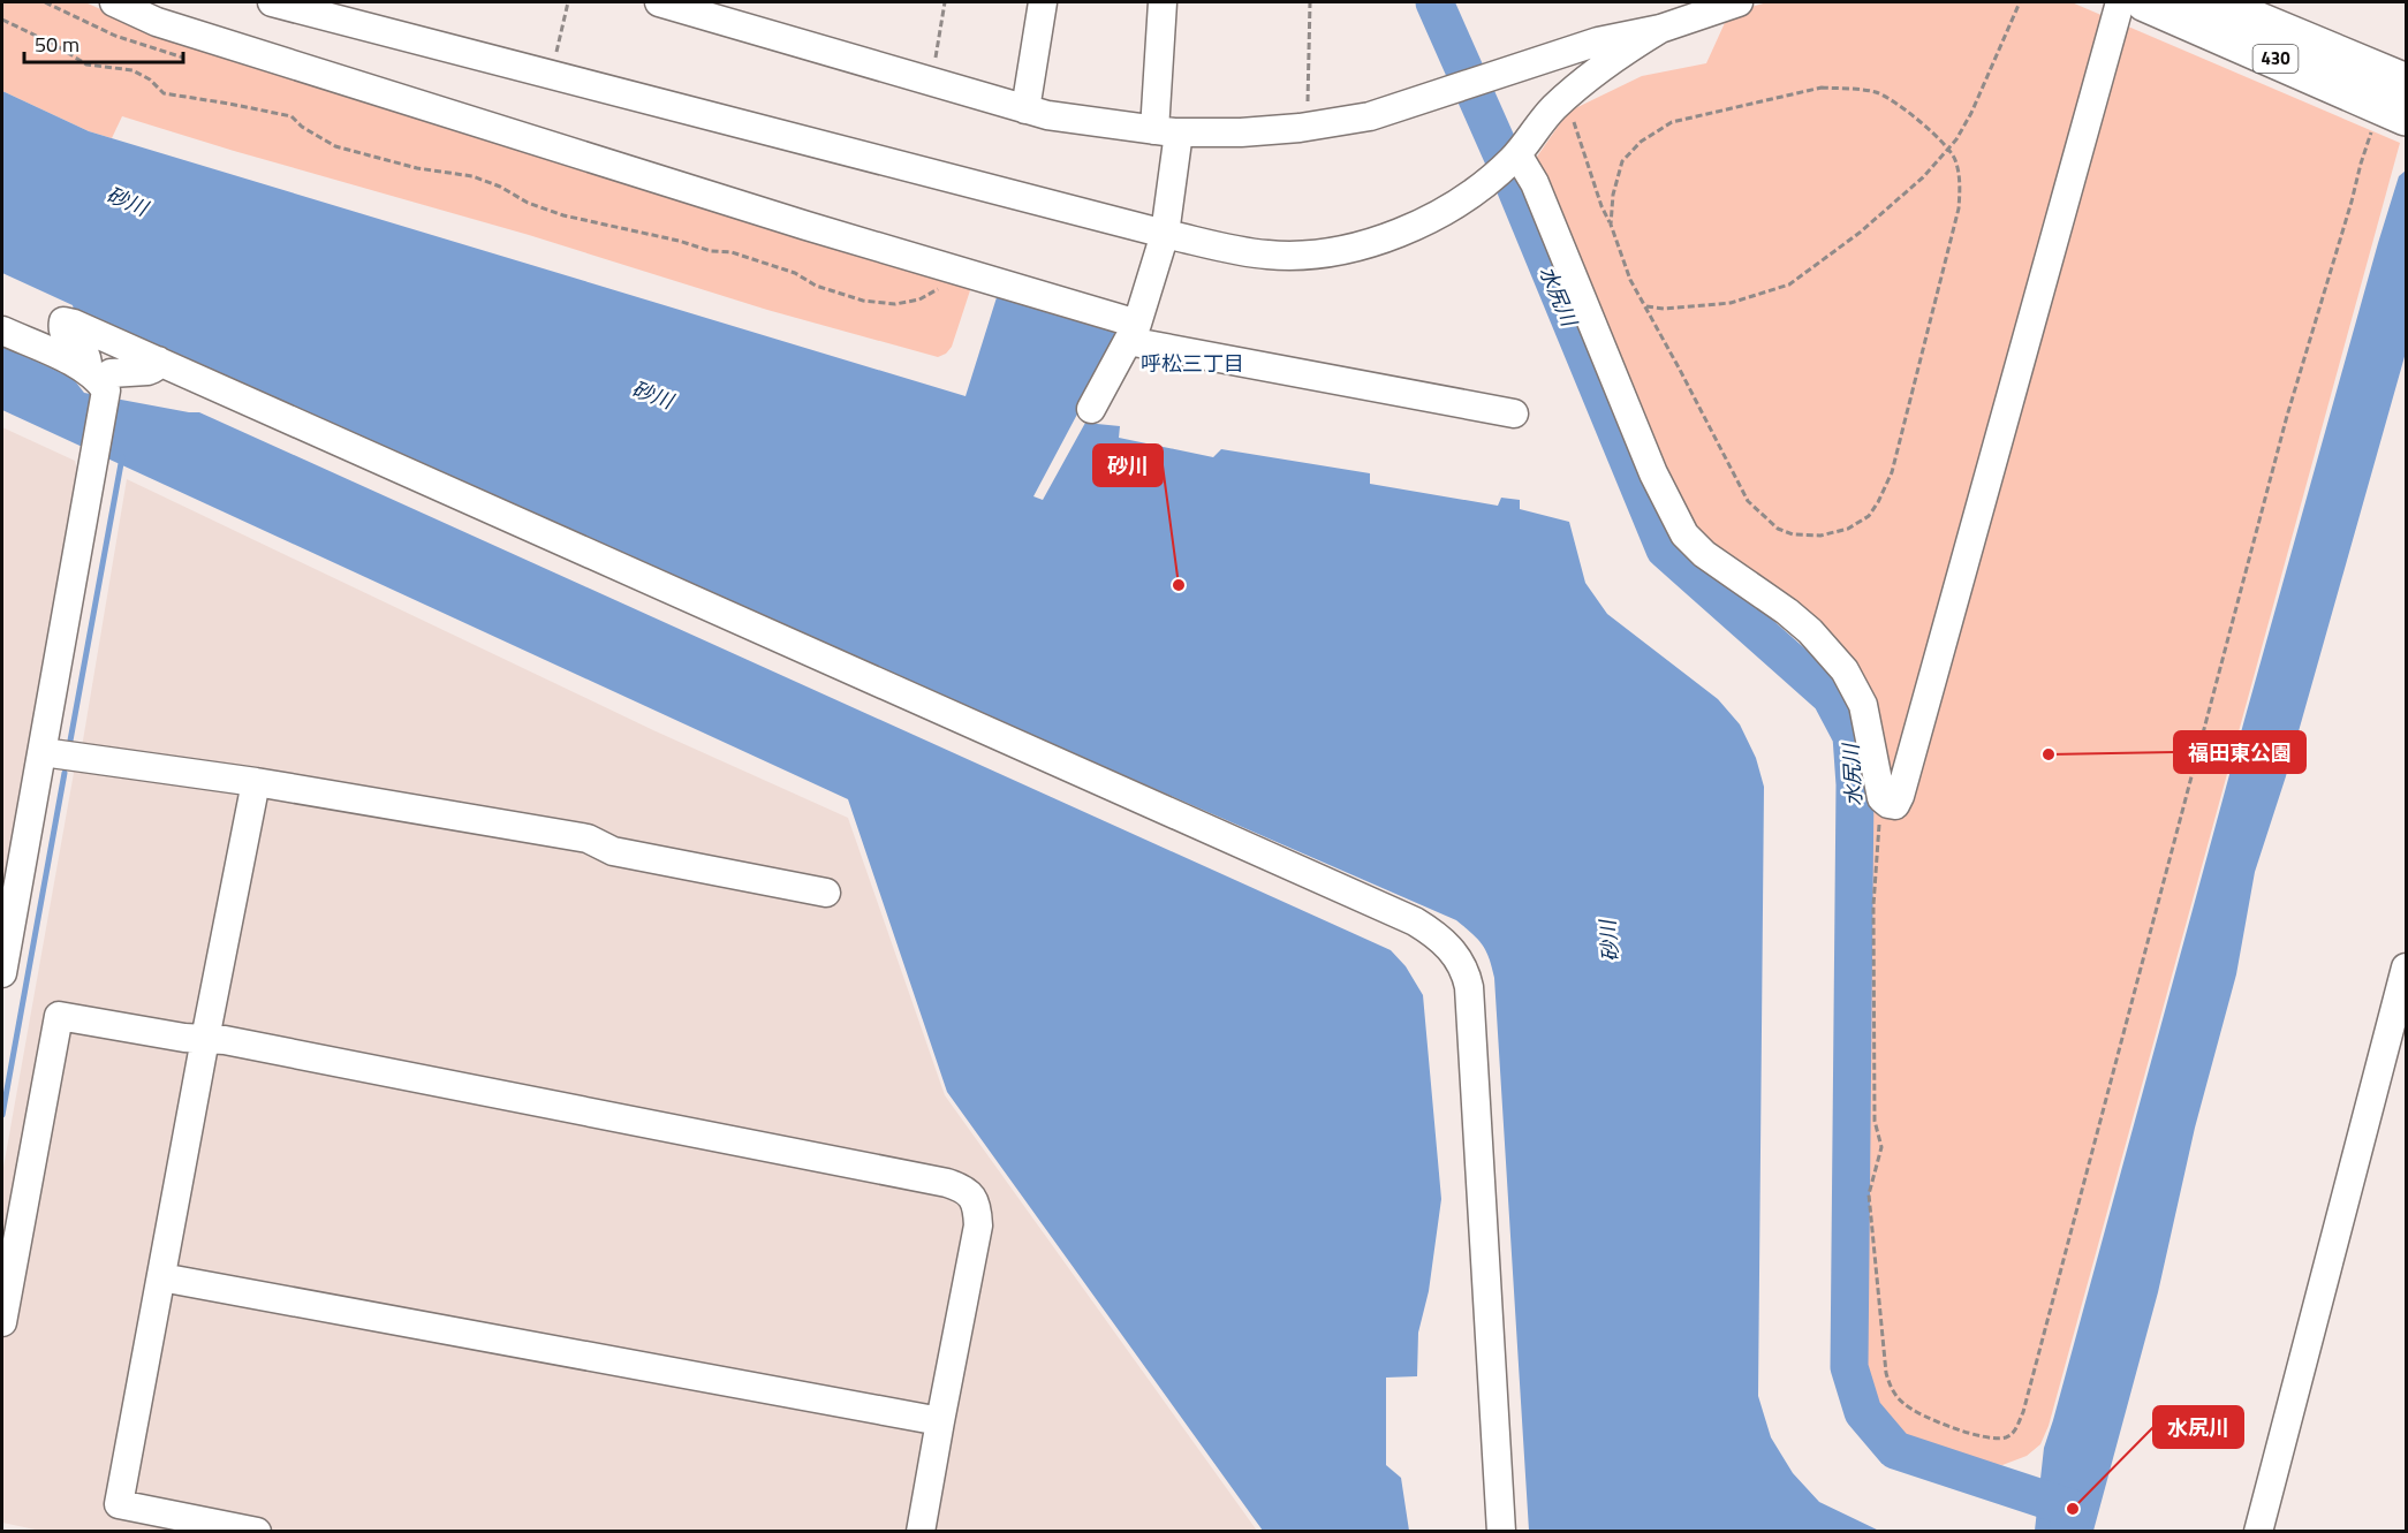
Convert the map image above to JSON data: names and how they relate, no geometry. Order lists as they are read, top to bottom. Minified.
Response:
{"streets":{"highway":["430"]},"districts":["呼松三丁目"],"water":["砂川","水尻川"],"places":["砂川","福田東公園","水尻川"],"scale_bar":"50 m"}
